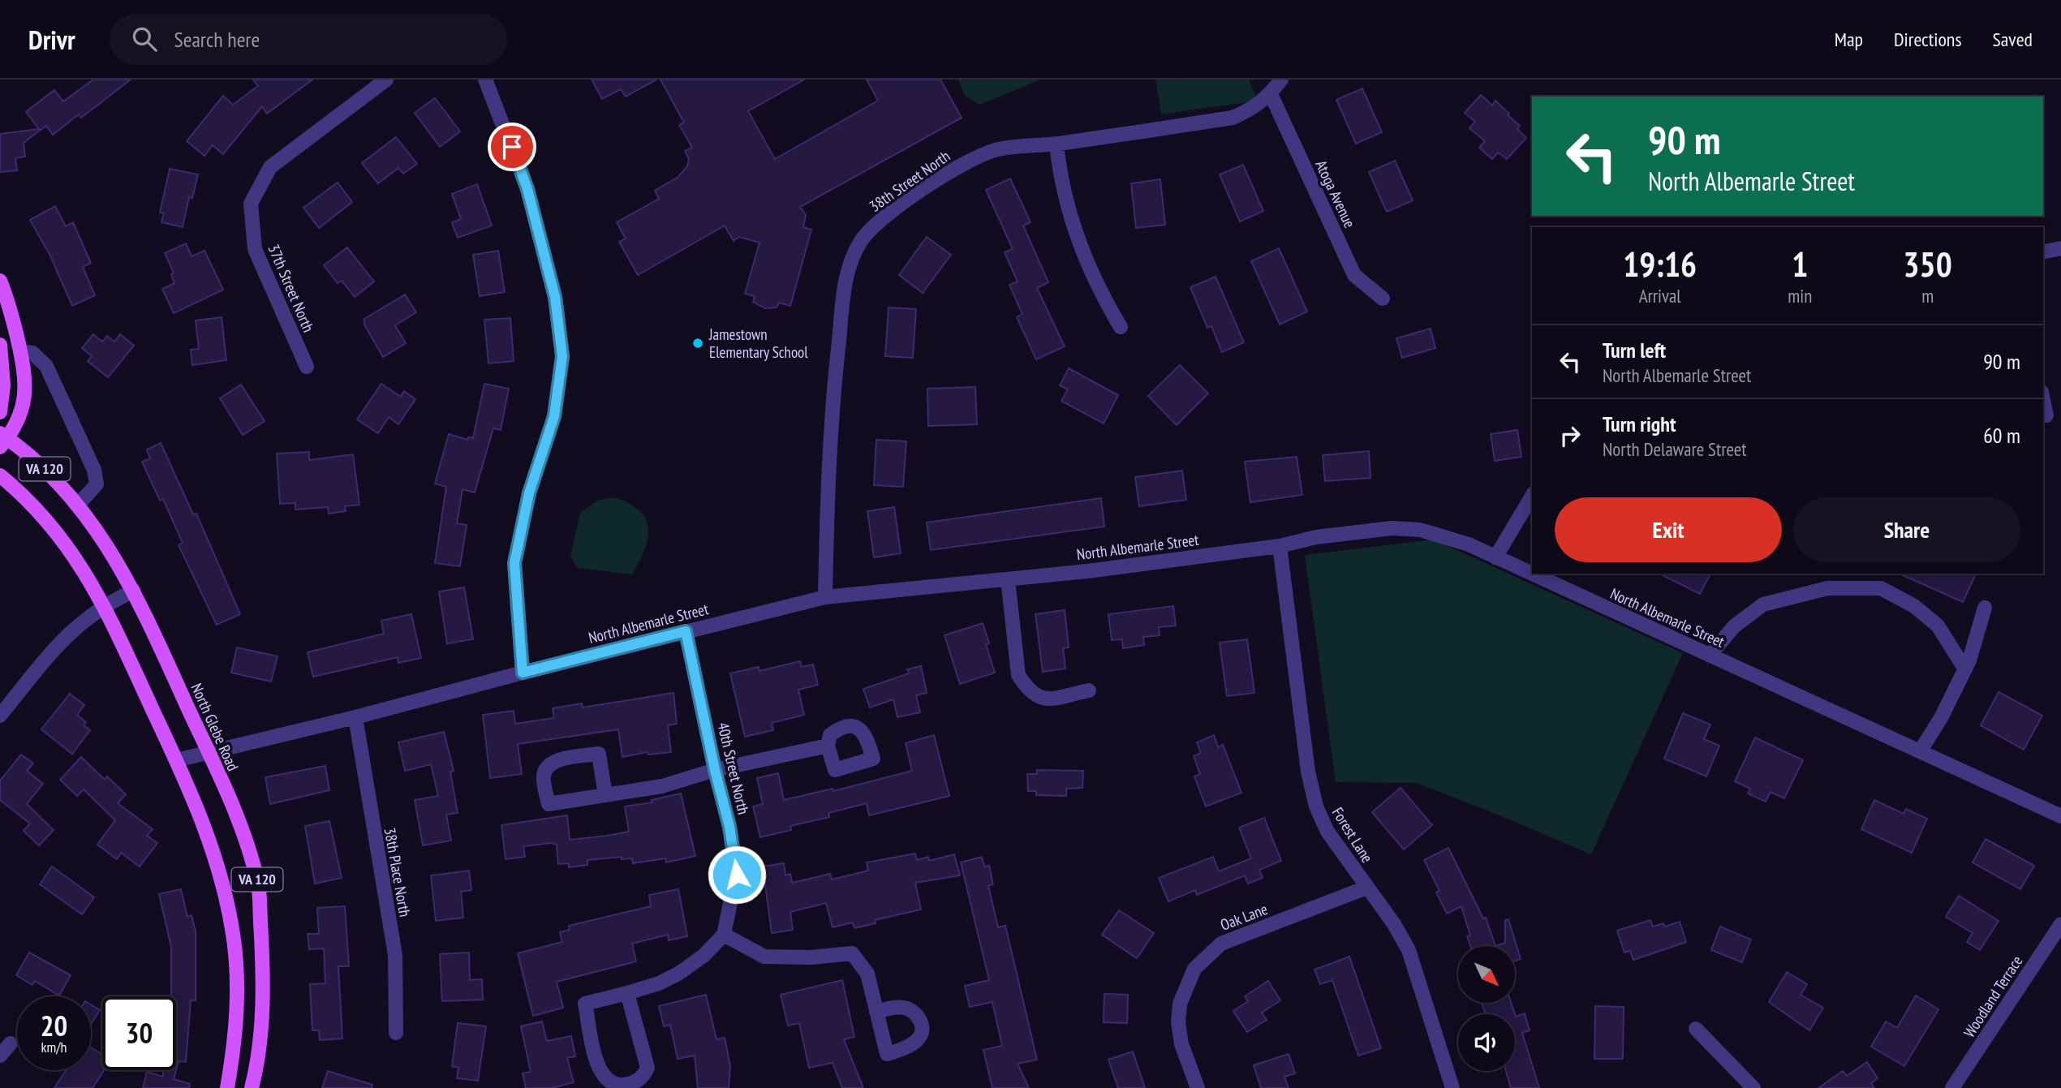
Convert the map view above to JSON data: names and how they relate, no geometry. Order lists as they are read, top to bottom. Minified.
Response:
{"streets":{"main road":["VA 120","North Glebe Road"],"street":["38th Street North","Atoga Avenue","37th Street North","North Albemarle Street","40th Street North","Forest Lane","38th Place North","Oak Lane","Woodland Terrace"]},"crossings":[["38th Street North","Atoga Avenue"],["38th Street North","North Albemarle Street"],["VA 120","North Albemarle Street"],["North Albemarle Street","North Glebe Road"],["North Albemarle Street","40th Street North"],["North Albemarle Street","Forest Lane"],["North Albemarle Street","38th Place North"],["Forest Lane","Oak Lane"]],"places":["Jamestown Elementary School"],"north":"bottom right","page":{"header":"Drivr","search":"Search here","nav":["Map","Directions","Saved"],"turn":["90 m","North Albemarle Street"],"eta":["19:16","Arrival","1","min","350","m"],"list":[{"name":"Turn left","note":"North Albemarle Street","value":"90 m"},{"name":"Turn right","note":"North Delaware Street","value":"60 m"}],"buttons":["Exit","Share"],"speed":"20 km/h","limit":"30"}}
